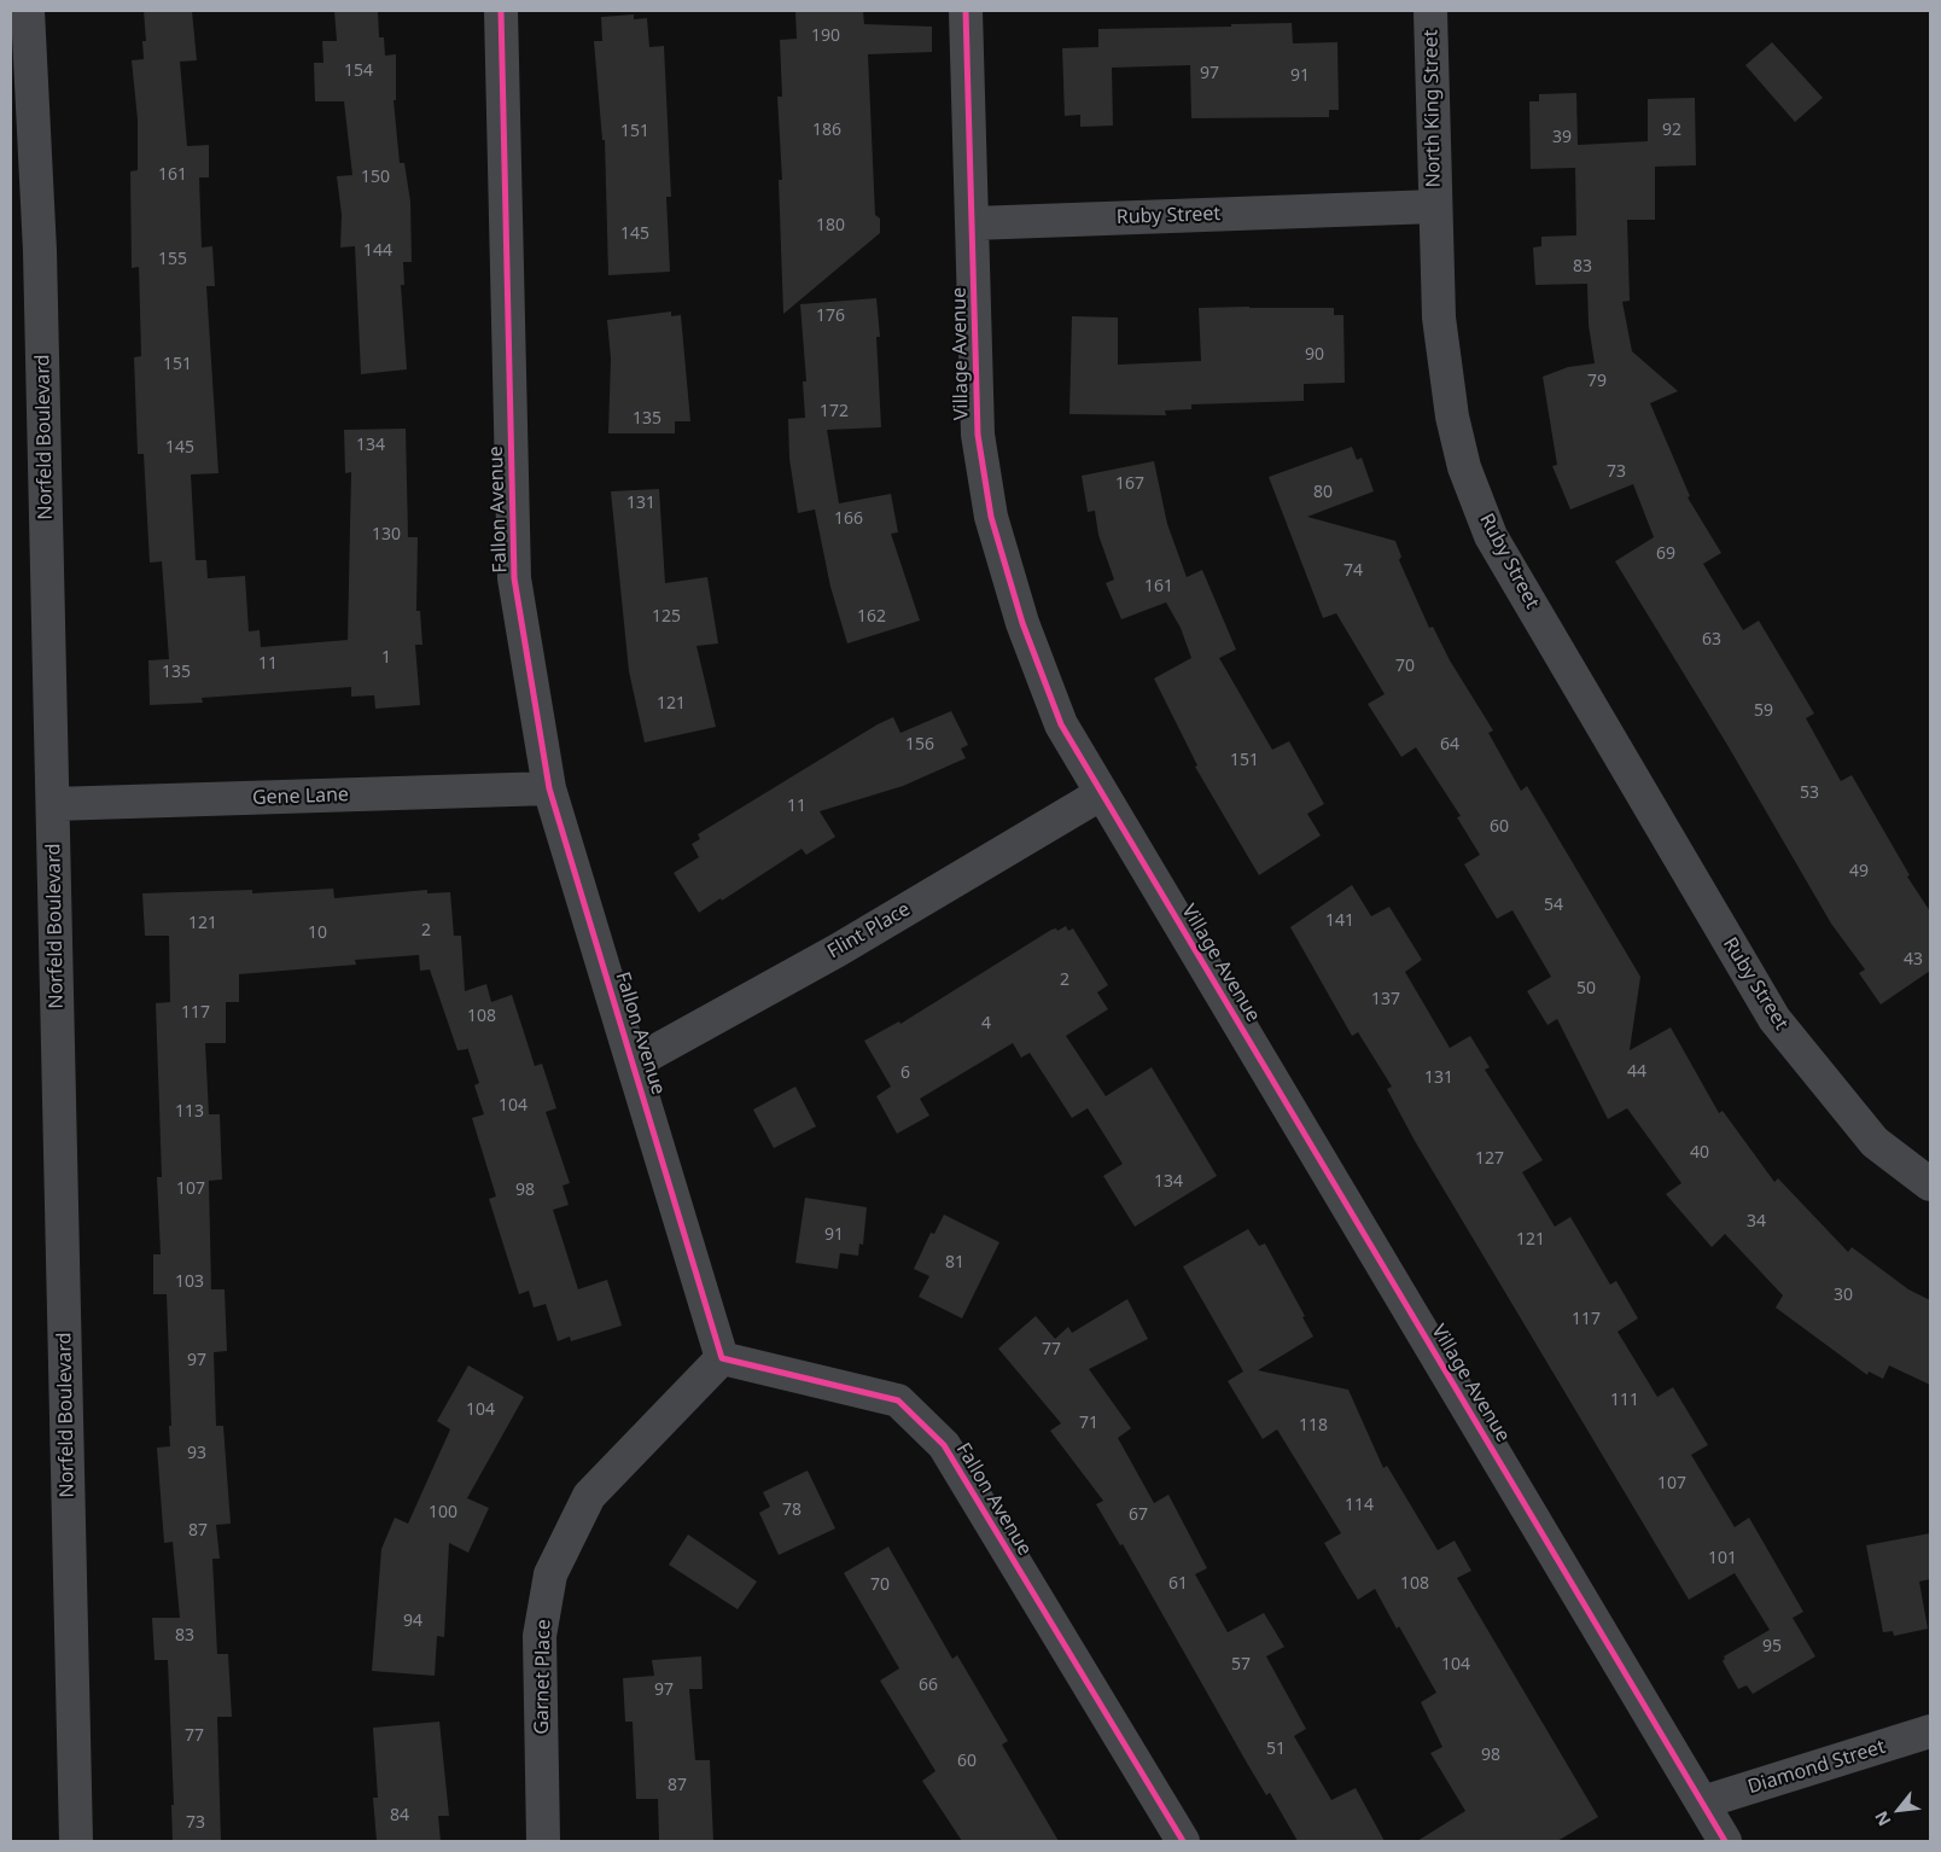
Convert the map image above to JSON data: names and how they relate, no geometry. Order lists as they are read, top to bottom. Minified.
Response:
{"streets":{"street":["North King Street","Ruby Street","Village Avenue","Norfeld Boulevard","Fallon Avenue","Gene Lane","Flint Place","Garnet Place","Diamond Street"]},"crossings":[["North King Street","Ruby Street"],["Ruby Street","Village Avenue"],["Village Avenue","Flint Place"],["Village Avenue","Diamond Street"],["Norfeld Boulevard","Gene Lane"],["Fallon Avenue","Gene Lane"],["Fallon Avenue","Flint Place"],["Fallon Avenue","Garnet Place"]],"house_numbers":["190","154","97","91","186","92","151","39","161","150","180","145","144","155","83","176","90","151","79","172","135","134","145","73","167","80","131","166","130","69","74","161","125","162","63","1","11","70","135","121","59","156","64","151","53","11","60","49","54","141","121","2","10","43","2","50","137","117","108","4","44","6","131","104","113","40","127","134","107","98","34","91","121","81","103","30","117","77","97","111","104","71","118","93","107","114","78","100","67","87","101","61","108","70","94","83","95","57","104","66","97","77","51","98","60","87","84","73"],"north":"bottom left"}
